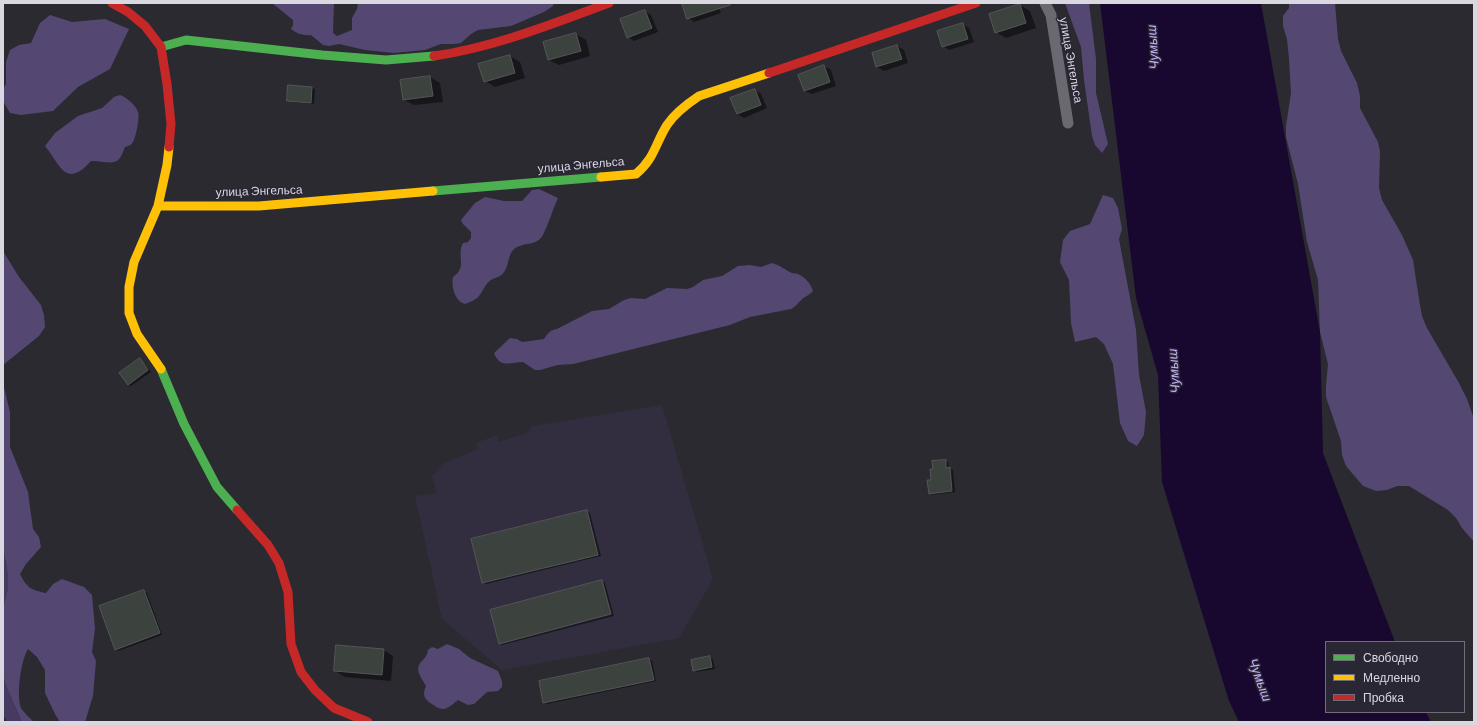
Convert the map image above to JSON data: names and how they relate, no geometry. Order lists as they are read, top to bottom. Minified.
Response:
{"streets":{"street":["улица Энгельса"]},"water":["Чумыш"],"legend":["Свободно","Медленно","Пробка"]}
